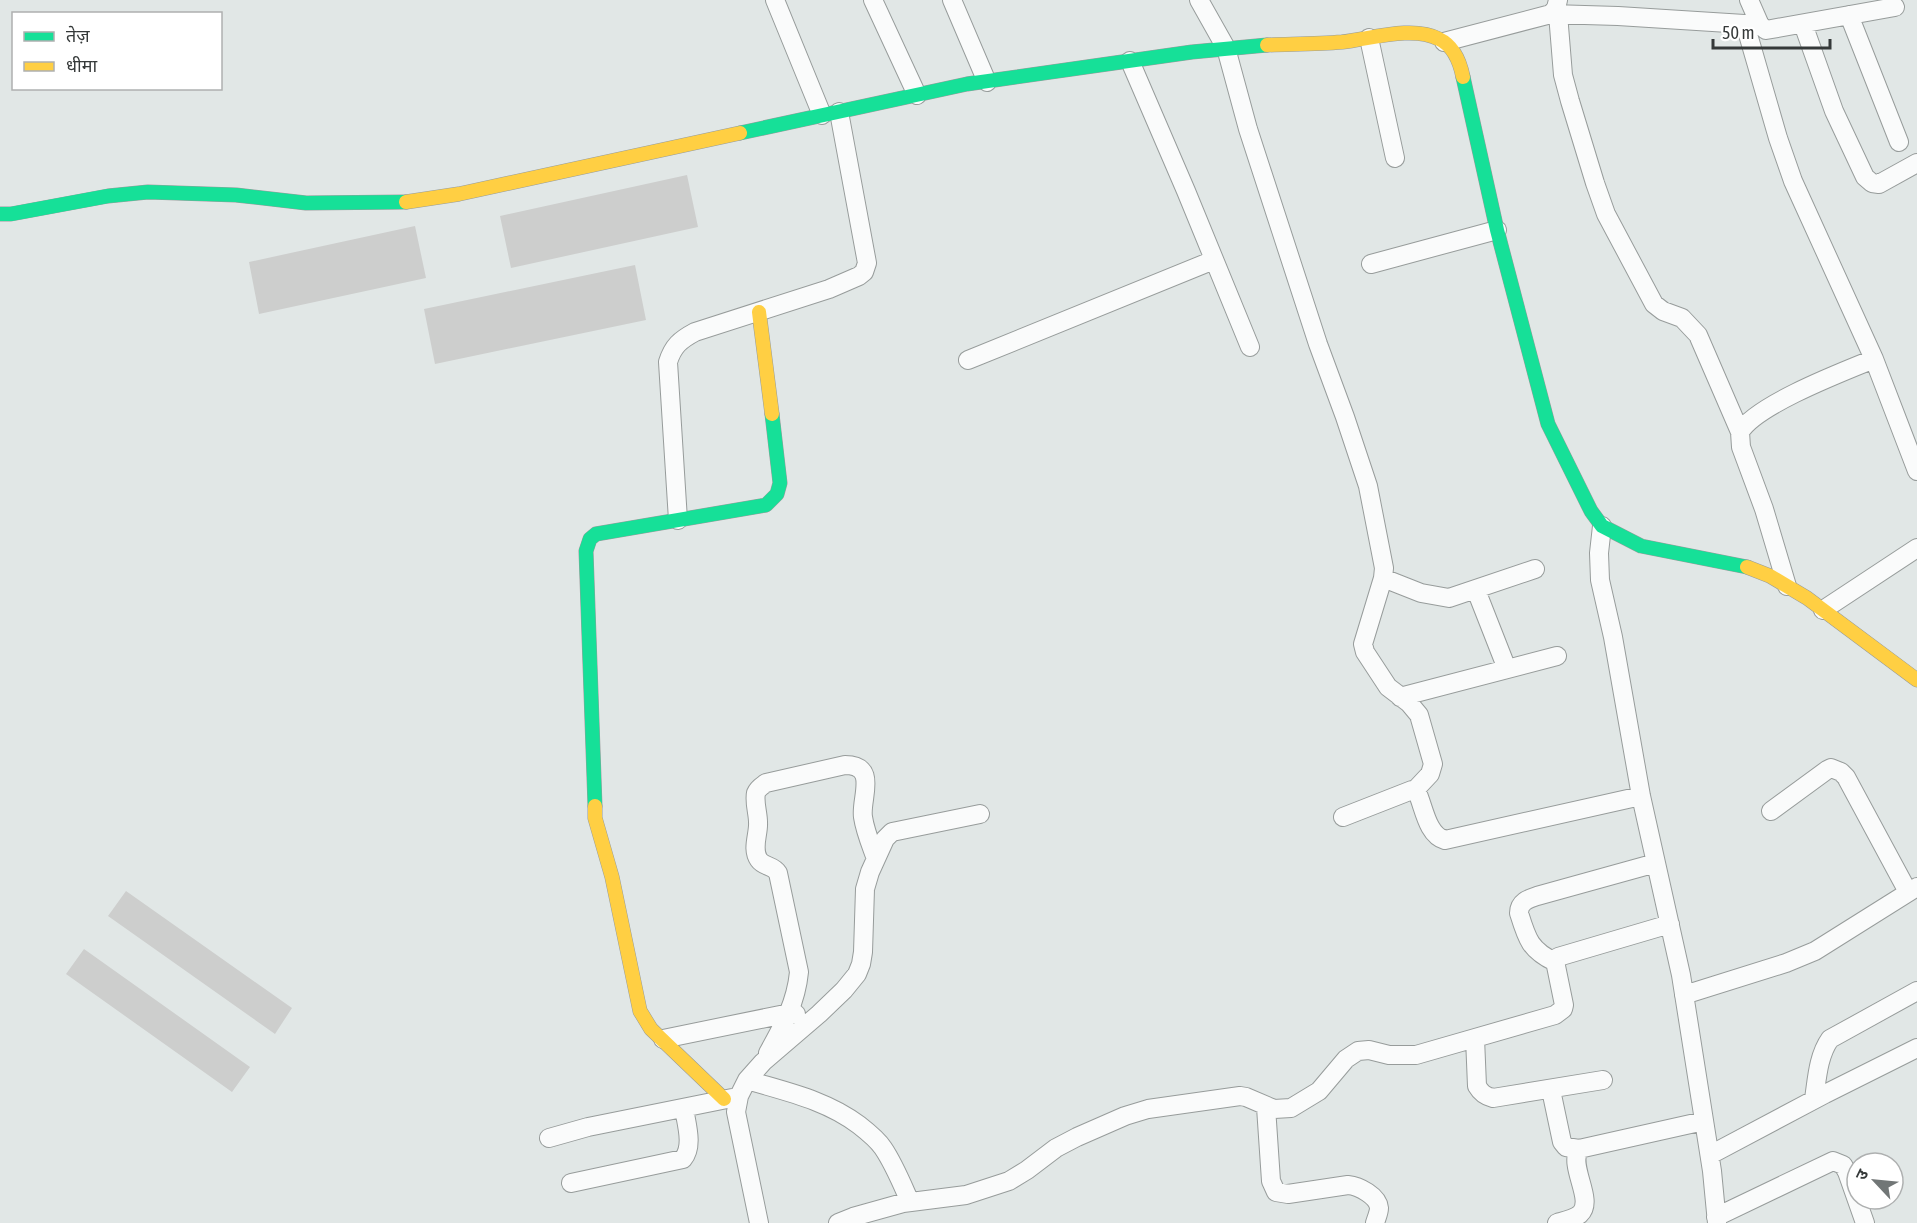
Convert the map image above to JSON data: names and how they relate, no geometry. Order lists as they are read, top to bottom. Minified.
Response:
{"legend":["तेज़","धीमा"],"scale_bar":"50 m","north":"top left"}
